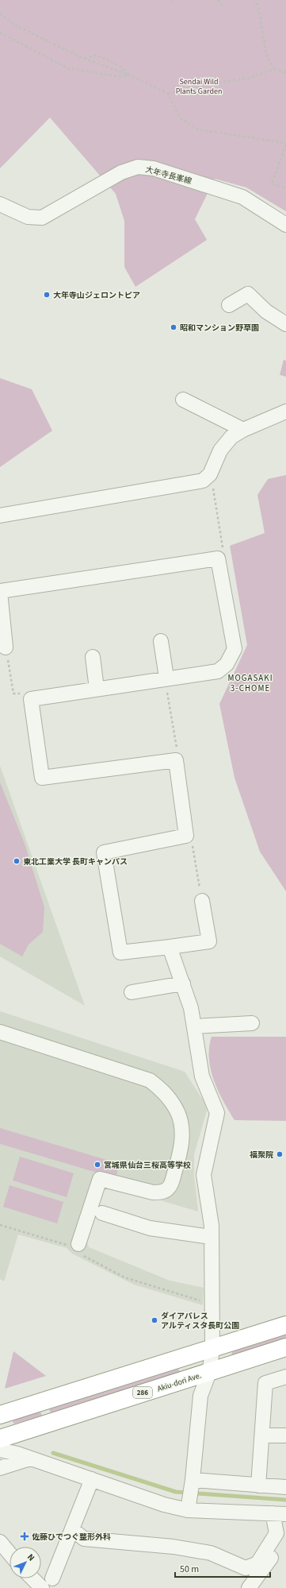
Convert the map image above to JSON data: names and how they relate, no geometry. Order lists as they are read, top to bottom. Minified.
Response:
{"streets":{"highway":["Akiu-dori Ave.","286"],"street":["大年寺長峯線"]},"districts":["MOGASAKI 3-CHOME"],"parks":["Sendai Wild Plants Garden"],"places":{"other":["大年寺山ジェロントピア","昭和マンション野草園","東北工業大学 長町キャンパス","福聚院","宮城県仙台三桜高等学校","ダイアパレス アルティスタ長町公園"],"health":["佐藤ひでつぐ整形外科"]},"scale_bar":"50 m","north":"top right"}
